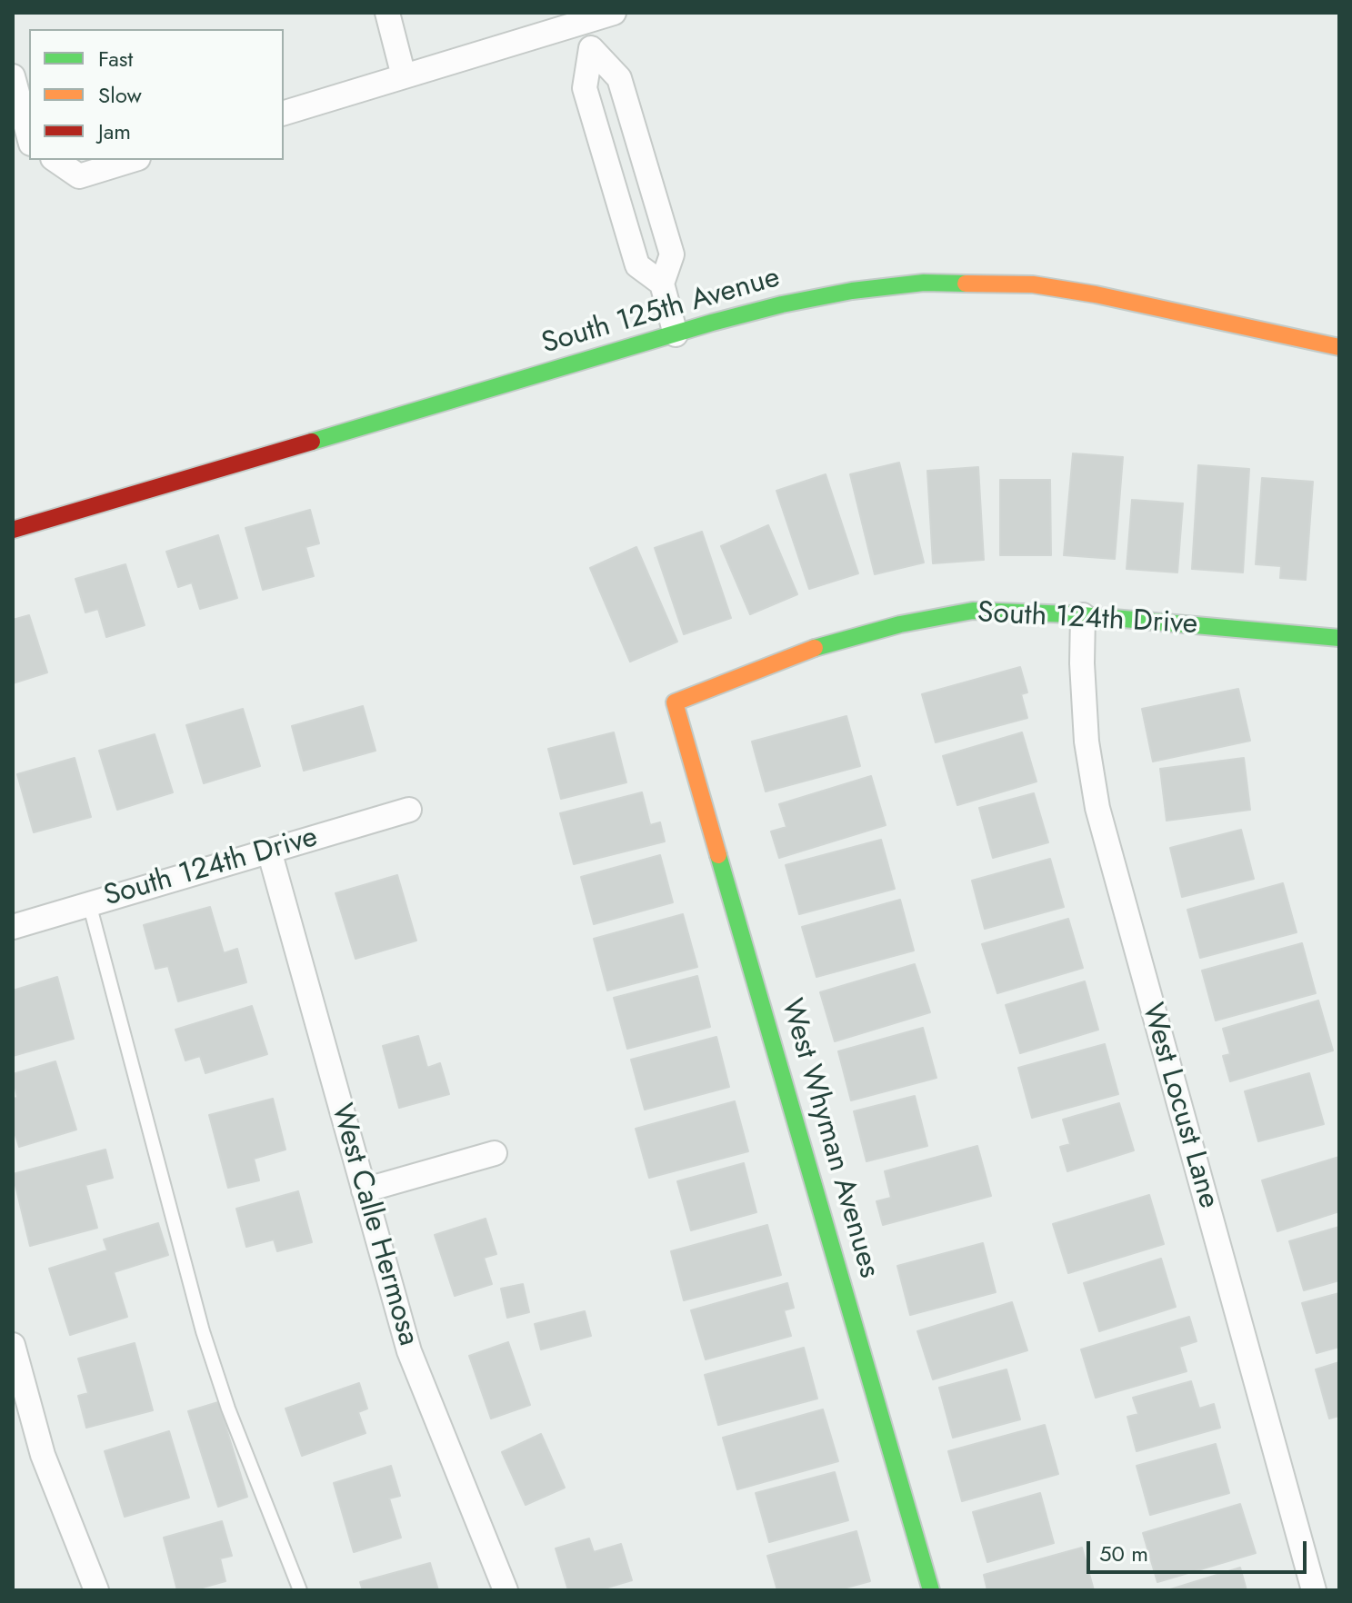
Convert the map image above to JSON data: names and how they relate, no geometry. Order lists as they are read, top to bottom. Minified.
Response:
{"streets":{"street":["South 125th Avenue","South 124th Drive","West Locust Lane","West Whyman Avenues","West Calle Hermosa"]},"crossings":[["South 124th Drive","West Locust Lane"],["South 124th Drive","West Whyman Avenues"],["South 124th Drive","West Calle Hermosa"]],"legend":["Fast","Slow","Jam"],"scale_bar":"50 m"}
